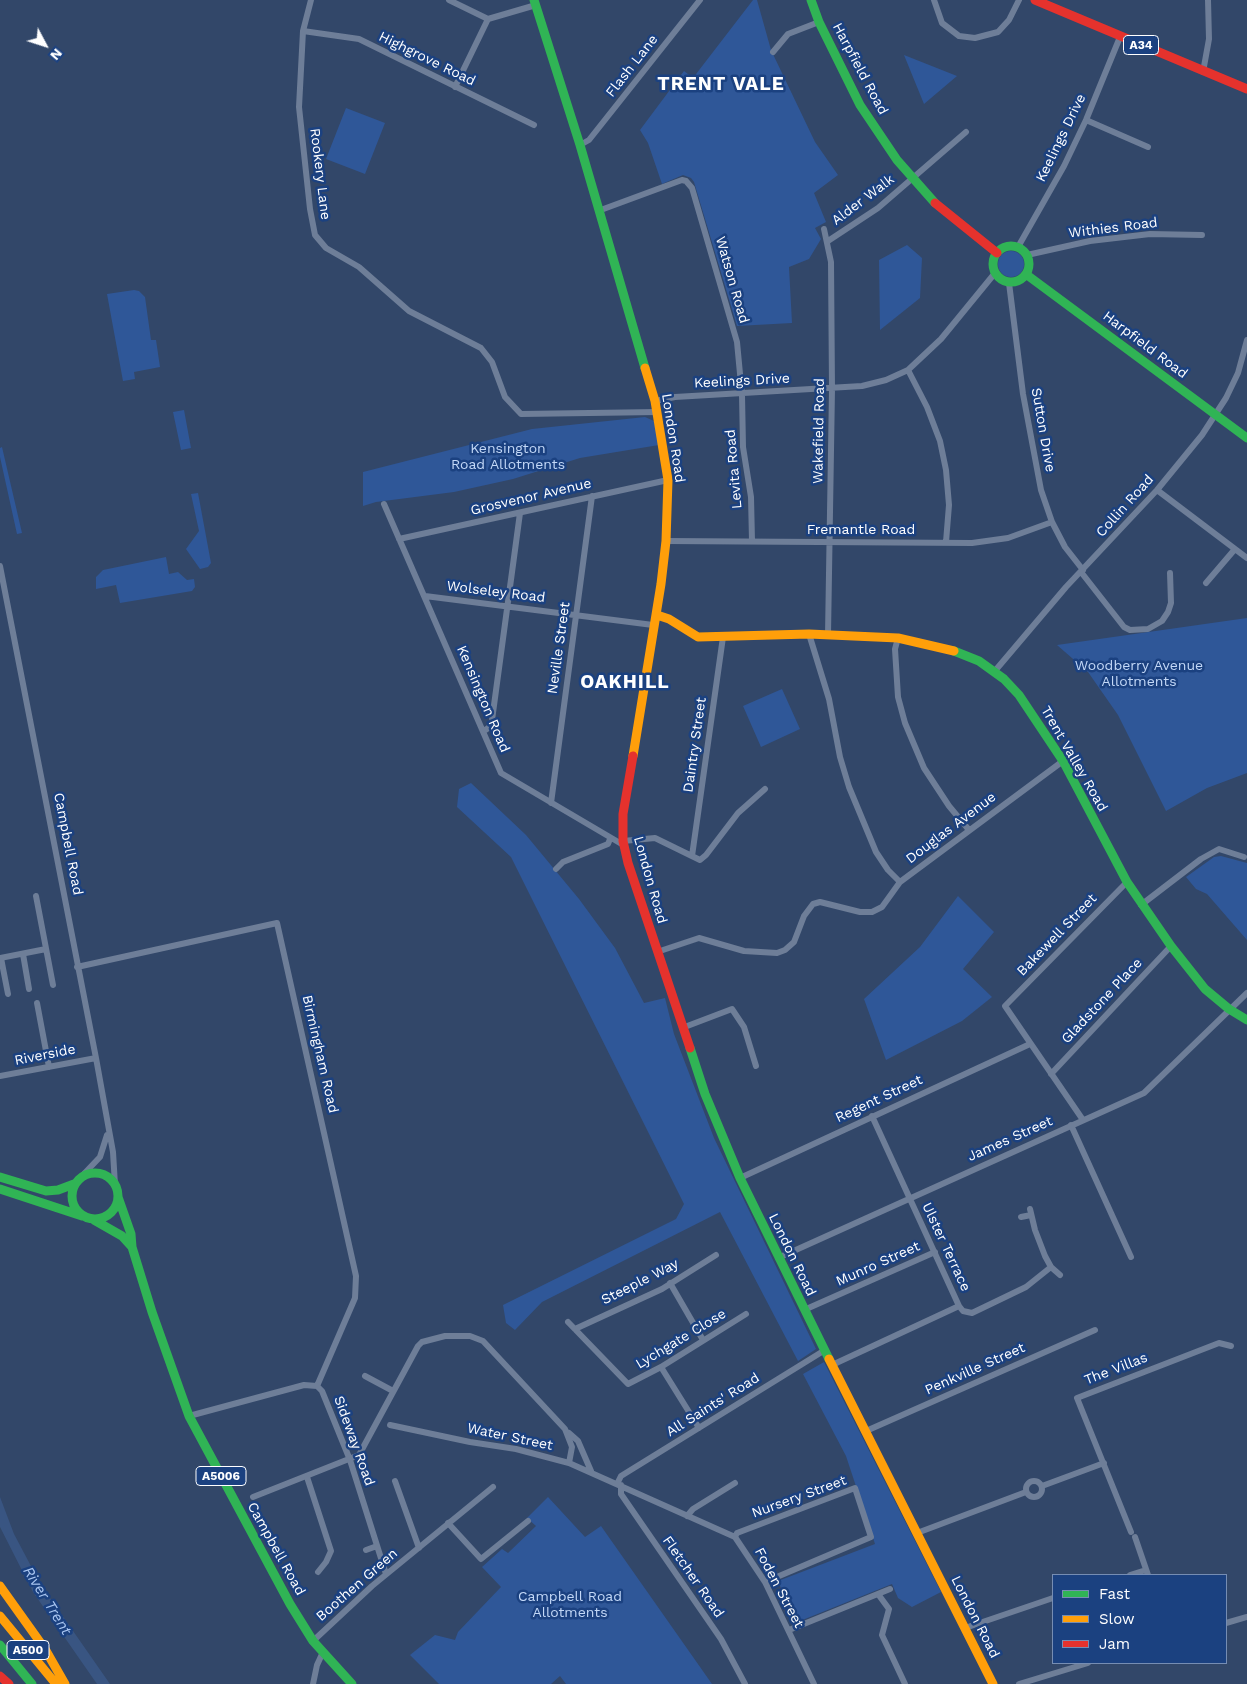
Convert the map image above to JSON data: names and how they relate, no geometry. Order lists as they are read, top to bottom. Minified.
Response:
{"streets":{"main road":["A34","Harpfield Road","London Road","Trent Valley Road","Campbell Road","A5006","A500"],"street":["Highgrove Road","Flash Lane","Keelings Drive","Rookery Lane","Alder Walk","Withies Road","Watson Road","Sutton Drive","Wakefield Road","Levita Road","Grosvenor Avenue","Collin Road","Fremantle Road","Wolseley Road","Neville Street","Kensington Road","Daintry Street","Douglas Avenue","Bakewell Street","Gladstone Place","Birmingham Road","Riverside","Regent Street","James Street","Ulster Terrace","Munro Street","Steeple Way","Lychgate Close","Penkville Street","The Villas","All Saints' Road","Water Street","Sideway Road","Nursery Street","Fletcher Road","Boothen Green","Foden Street"]},"crossings":[["A34","Keelings Drive"],["Highgrove Road","Rookery Lane"],["Flash Lane","London Road"],["Harpfield Road","Keelings Drive"],["Harpfield Road","Alder Walk"],["Harpfield Road","Withies Road"],["Harpfield Road","Sutton Drive"],["Harpfield Road","Collin Road"],["Keelings Drive","Withies Road"],["Keelings Drive","Watson Road"],["Keelings Drive","Sutton Drive"],["Keelings Drive","Wakefield Road"],["Keelings Drive","London Road"],["Keelings Drive","Levita Road"],["Rookery Lane","London Road"],["Alder Walk","Wakefield Road"],["Withies Road","Sutton Drive"],["Watson Road","London Road"],["Watson Road","Levita Road"],["Sutton Drive","Collin Road"],["Sutton Drive","Fremantle Road"],["Wakefield Road","Fremantle Road"],["Wakefield Road","Trent Valley Road"],["London Road","Grosvenor Avenue"],["London Road","Fremantle Road"],["London Road","Wolseley Road"],["London Road","Kensington Road"],["London Road","Trent Valley Road"],["London Road","Regent Street"],["London Road","James Street"],["London Road","Munro Street"],["London Road","Penkville Street"],["London Road","All Saints' Road"],["Levita Road","Fremantle Road"],["Grosvenor Avenue","Neville Street"],["Grosvenor Avenue","Kensington Road"],["Collin Road","Trent Valley Road"],["Wolseley Road","Neville Street"],["Wolseley Road","Kensington Road"],["Neville Street","Kensington Road"],["Daintry Street","Trent Valley Road"],["Trent Valley Road","Douglas Avenue"],["Trent Valley Road","Bakewell Street"],["Trent Valley Road","Gladstone Place"],["Trent Valley Road","James Street"],["Campbell Road","Birmingham Road"],["Campbell Road","Riverside"],["Campbell Road","Sideway Road"],["Campbell Road","Boothen Green"],["Bakewell Street","Regent Street"],["Birmingham Road","Sideway Road"],["Regent Street","Ulster Terrace"],["James Street","Ulster Terrace"],["Ulster Terrace","Munro Street"],["Steeple Way","Lychgate Close"],["All Saints' Road","Water Street"],["All Saints' Road","Fletcher Road"],["All Saints' Road","Foden Street"],["Water Street","Fletcher Road"],["Water Street","Foden Street"],["Sideway Road","Boothen Green"],["Nursery Street","Foden Street"],["Fletcher Road","Foden Street"]],"districts":["TRENT VALE","OAKHILL"],"water":["River Trent"],"parks":["Kensington Road Allotments","Woodberry Avenue Allotments","Campbell Road Allotments"],"legend":["Fast","Slow","Jam"],"north":"bottom right"}
